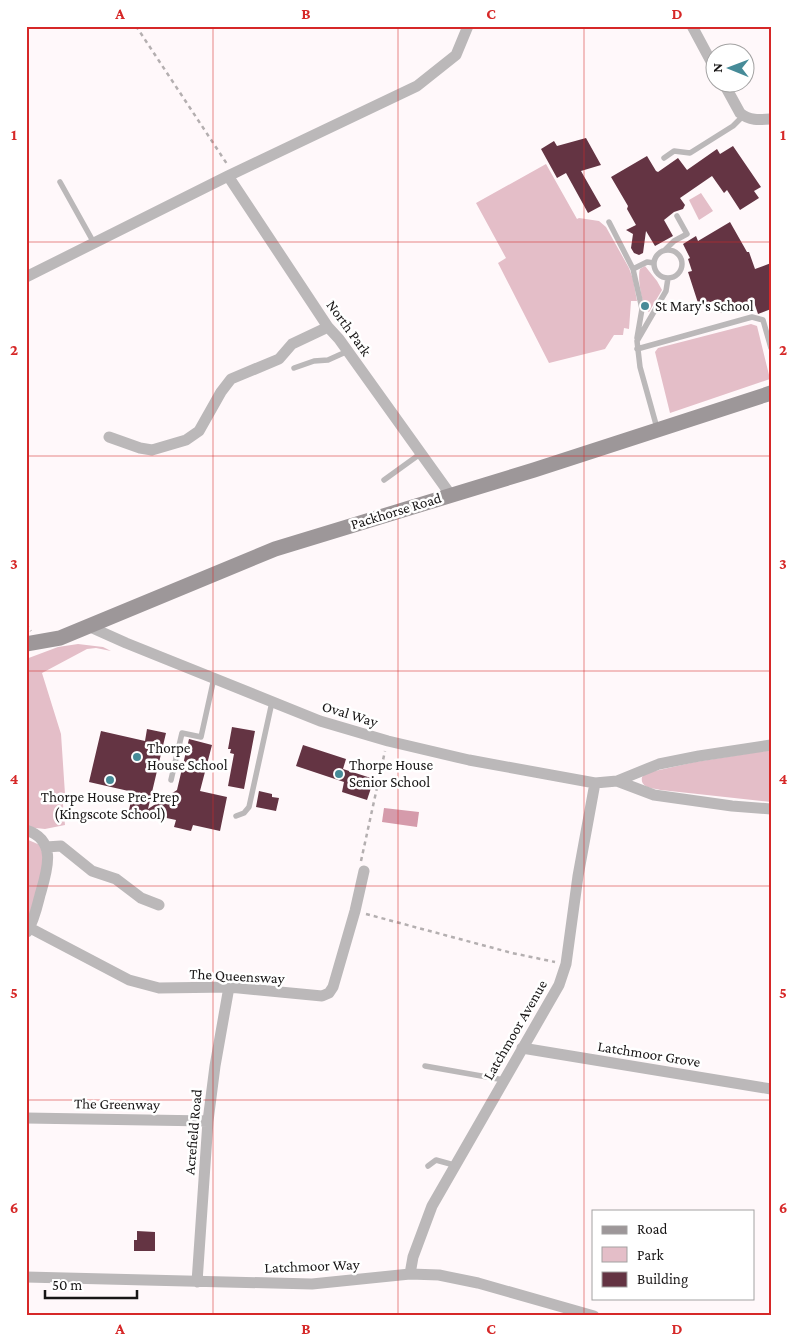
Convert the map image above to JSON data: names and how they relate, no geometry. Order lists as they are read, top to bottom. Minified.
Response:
{"streets":{"main road":["Packhorse Road"],"street":["North Park","Oval Way","The Queensway","Latchmoor Avenue","Latchmoor Grove","The Greenway","Acrefield Road","Latchmoor Way"]},"crossings":[["North Park","Packhorse Road"],["Packhorse Road","Oval Way"],["Oval Way","Latchmoor Avenue"],["The Queensway","Acrefield Road"],["Latchmoor Avenue","Latchmoor Grove"],["Latchmoor Avenue","Latchmoor Way"],["The Greenway","Acrefield Road"],["Acrefield Road","Latchmoor Way"]],"places":["St Mary's School","Thorpe House School","Thorpe House Senior School","Thorpe House Pre-Prep (Kingscote School)"],"legend":["Road","Park","Building"],"scale_bar":"50 m","north":"left","grid":{"columns":["A","B","C","D"],"rows":["1","2","3","4","5","6"]}}
